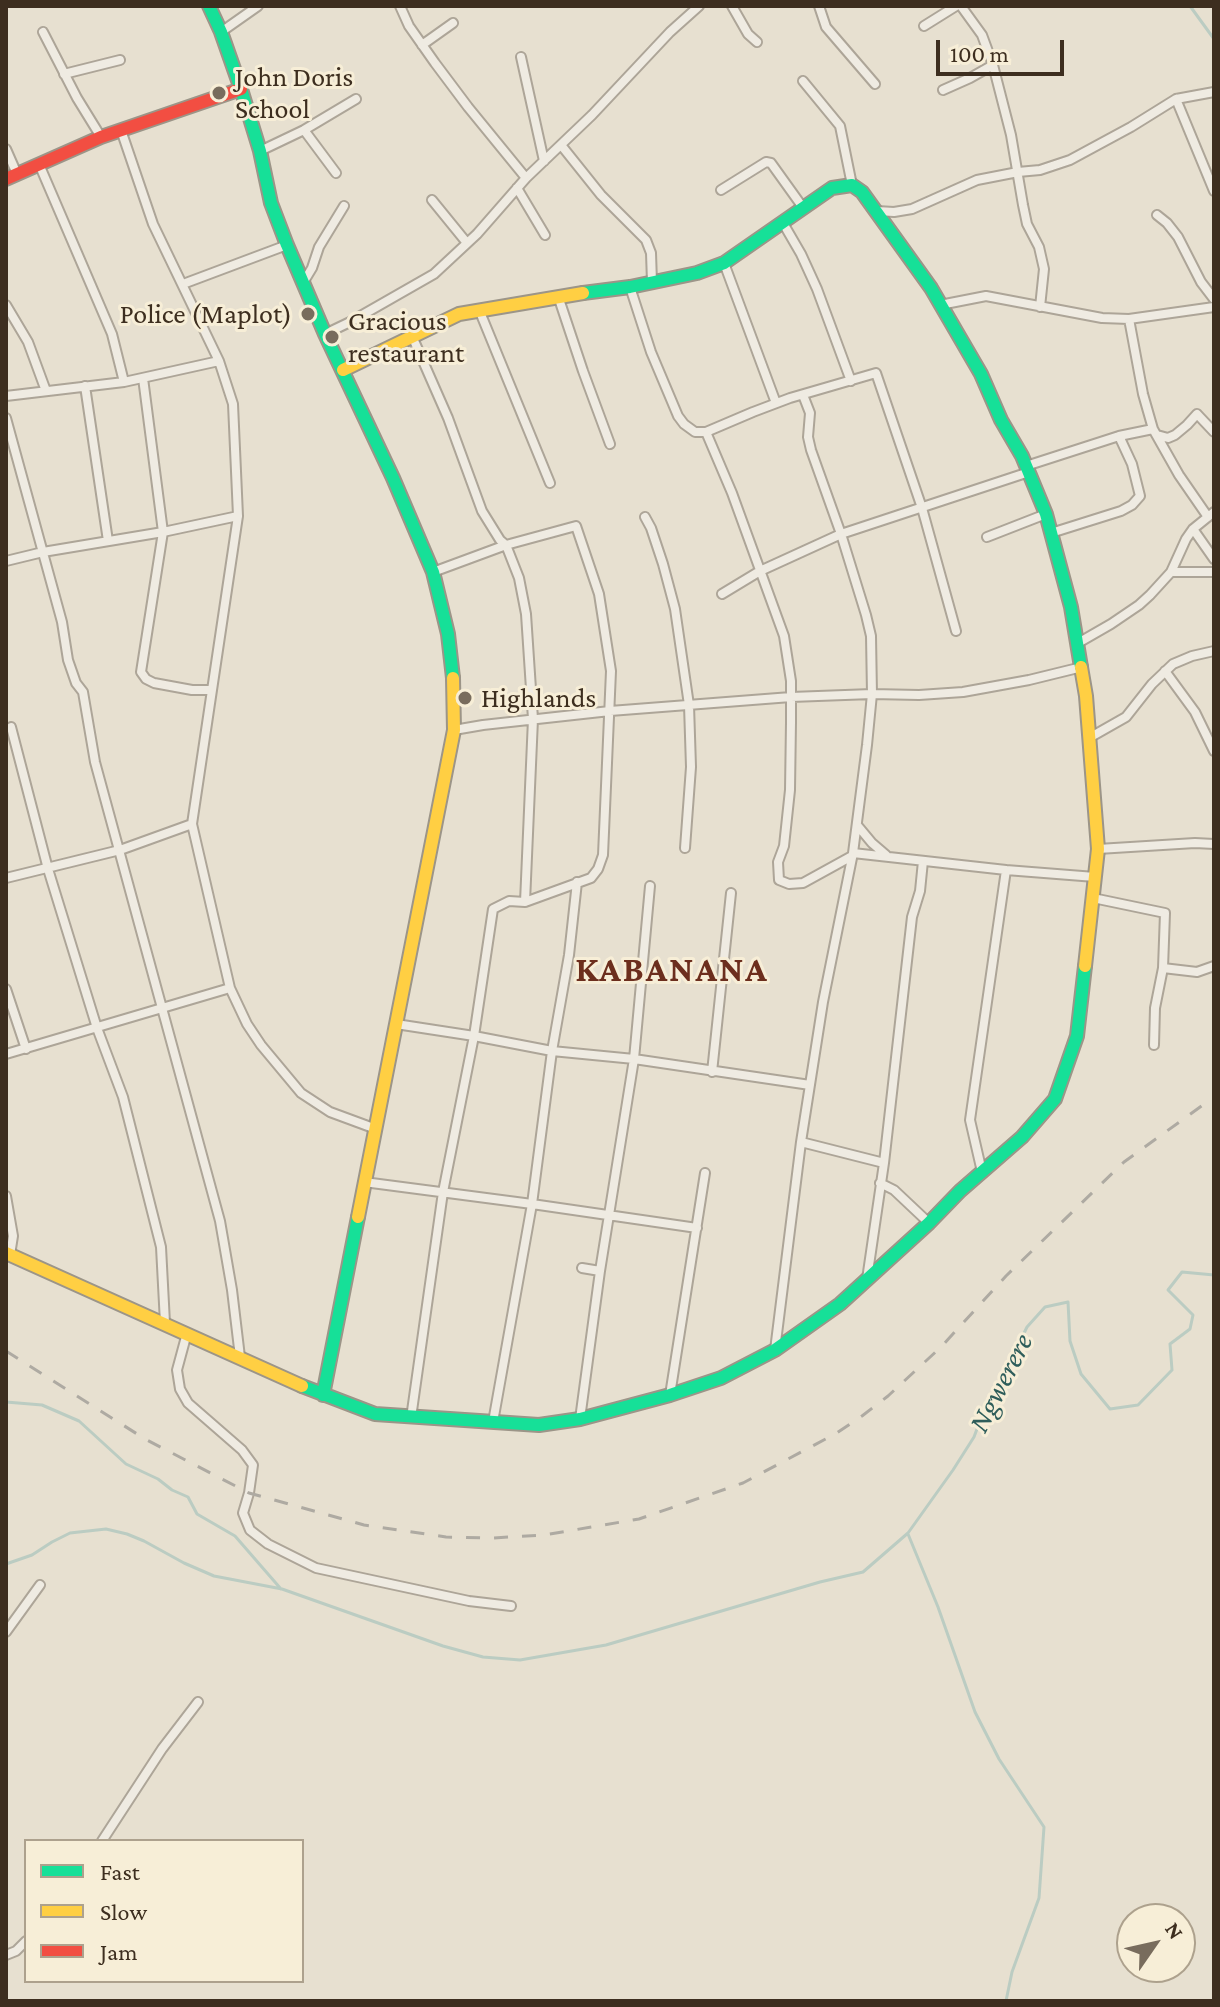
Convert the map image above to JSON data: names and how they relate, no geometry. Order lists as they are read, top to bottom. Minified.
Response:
{"districts":["KABANANA"],"water":["Ngwerere"],"places":["John Doris School","Police (Maplot)","Gracious restaurant","Highlands"],"legend":["Fast","Slow","Jam"],"scale_bar":"100 m","north":"top right"}
